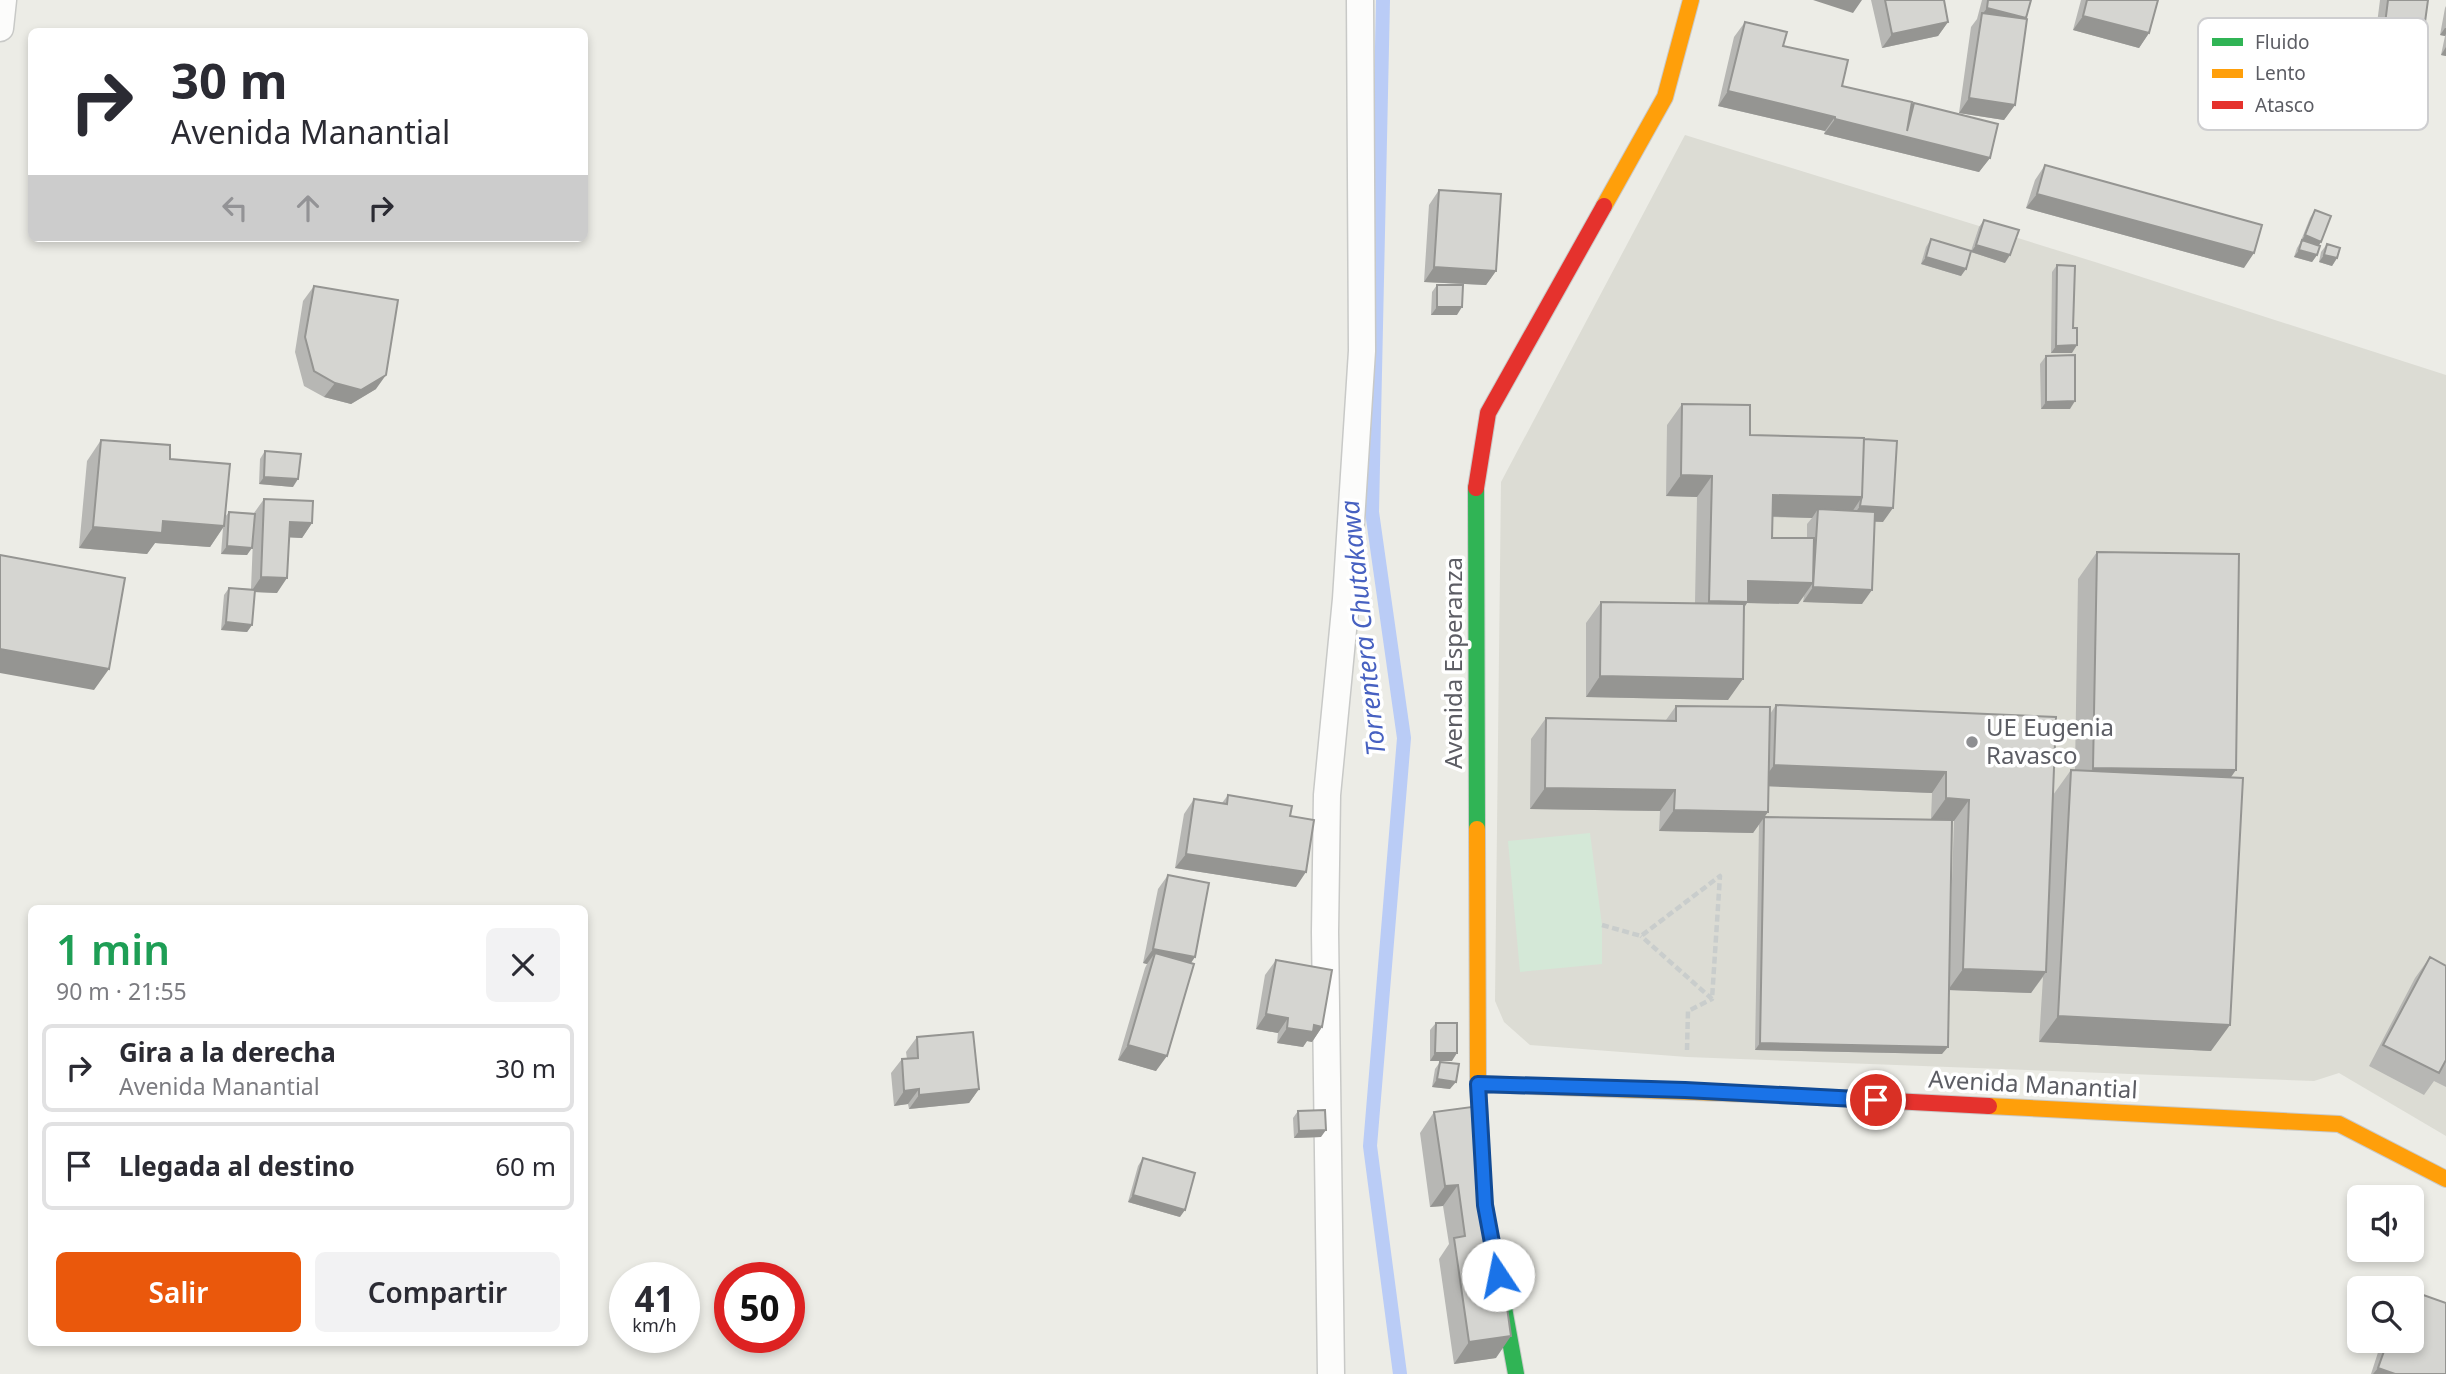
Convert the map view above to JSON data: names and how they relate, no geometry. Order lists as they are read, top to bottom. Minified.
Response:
{"streets":{"main road":["Avenida Esperanza","Avenida Manantial"]},"crossings":[["Avenida Esperanza","Avenida Manantial"]],"water":["Torrentera Chutakawa"],"places":["UE Eugenia Ravasco"],"legend":["Fluido","Lento","Atasco"],"page":{"turn":["30 m","Avenida Manantial"],"heading":["1 min","90 m · 21:55"],"list":[{"name":"Gira a la derecha","note":"Avenida Manantial","value":"30 m"},{"name":"Llegada al destino","value":"60 m"}],"buttons":["Salir","Compartir"],"speed":"41 km/h","limit":"50"}}
